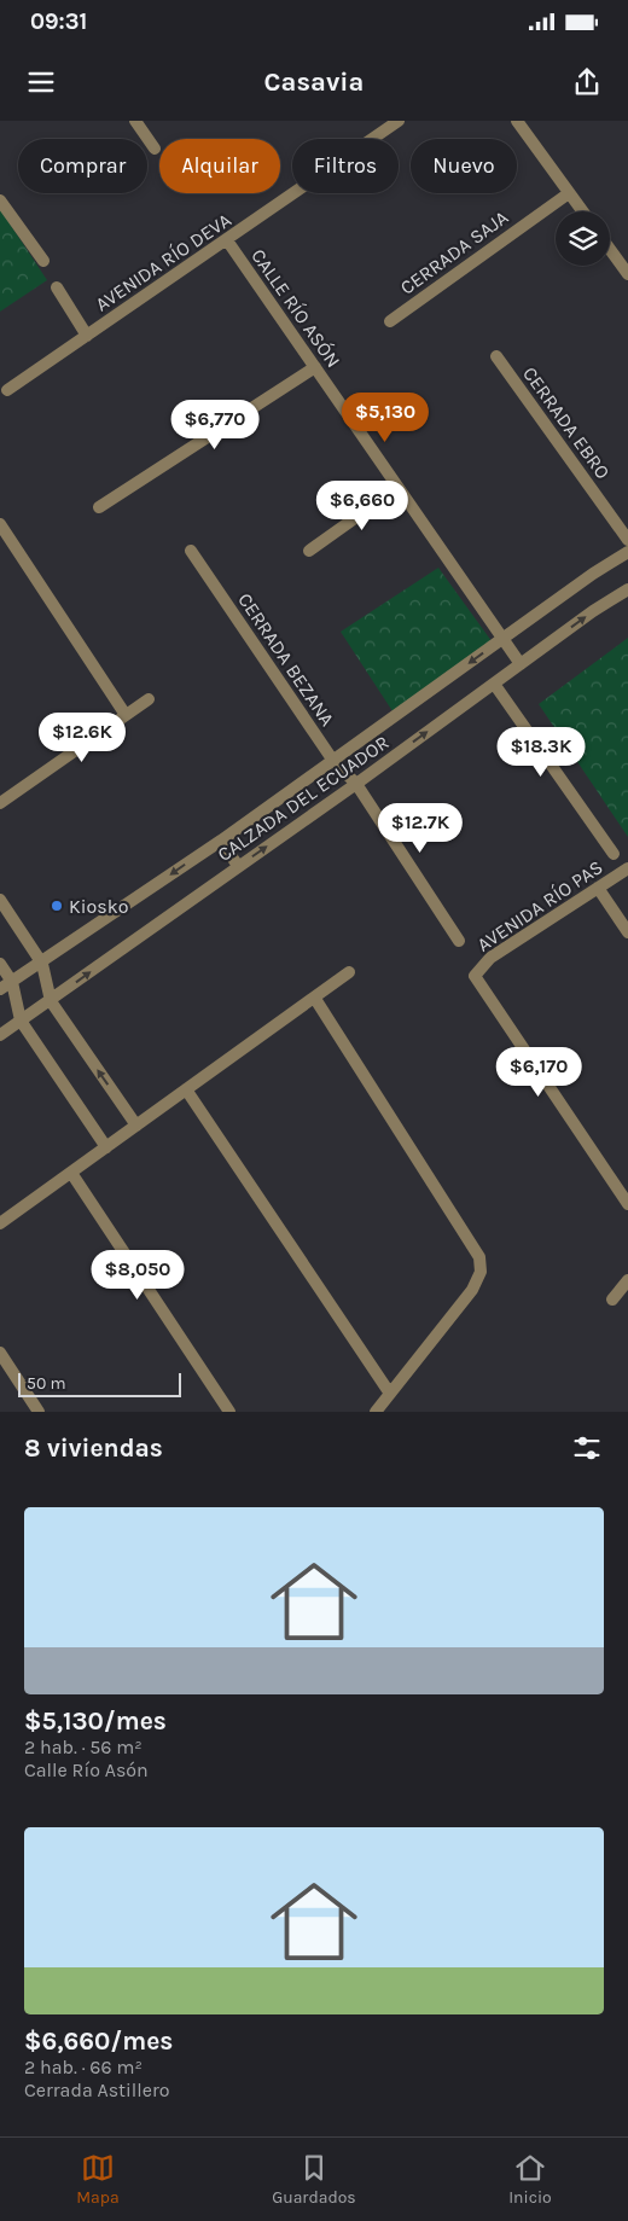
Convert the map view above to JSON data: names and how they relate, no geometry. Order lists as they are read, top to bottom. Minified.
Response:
{"streets":{"street":["CERRADA SAJA","AVENIDA RÍO DEVA","CALLE RÍO ASÓN","CERRADA EBRO","CERRADA BEZANA","CALZADA DEL ECUADOR","AVENIDA RÍO PAS"]},"crossings":[["AVENIDA RÍO DEVA","CALLE RÍO ASÓN"],["CALLE RÍO ASÓN","CALZADA DEL ECUADOR"],["CERRADA BEZANA","CALZADA DEL ECUADOR"]],"places":["Kiosko"],"scale_bar":"50 m","page":{"status":"09:31","header":"Casavia","chip":["Comprar","Alquilar","Filtros","Nuevo"],"price":["$5,130","$6,770","$6,660","$12.6K","$18.3K","$12.7K","$6,170","$8,050"],"scale":"50 m","heading":"8 viviendas","list":[{"name":"$5,130/mes","note":"2 hab. · 56 m² · Calle Río Asón"},{"name":"$6,660/mes","note":"2 hab. · 66 m² · Cerrada Astillero"}],"tabs":["Mapa","Guardados","Inicio"]}}
